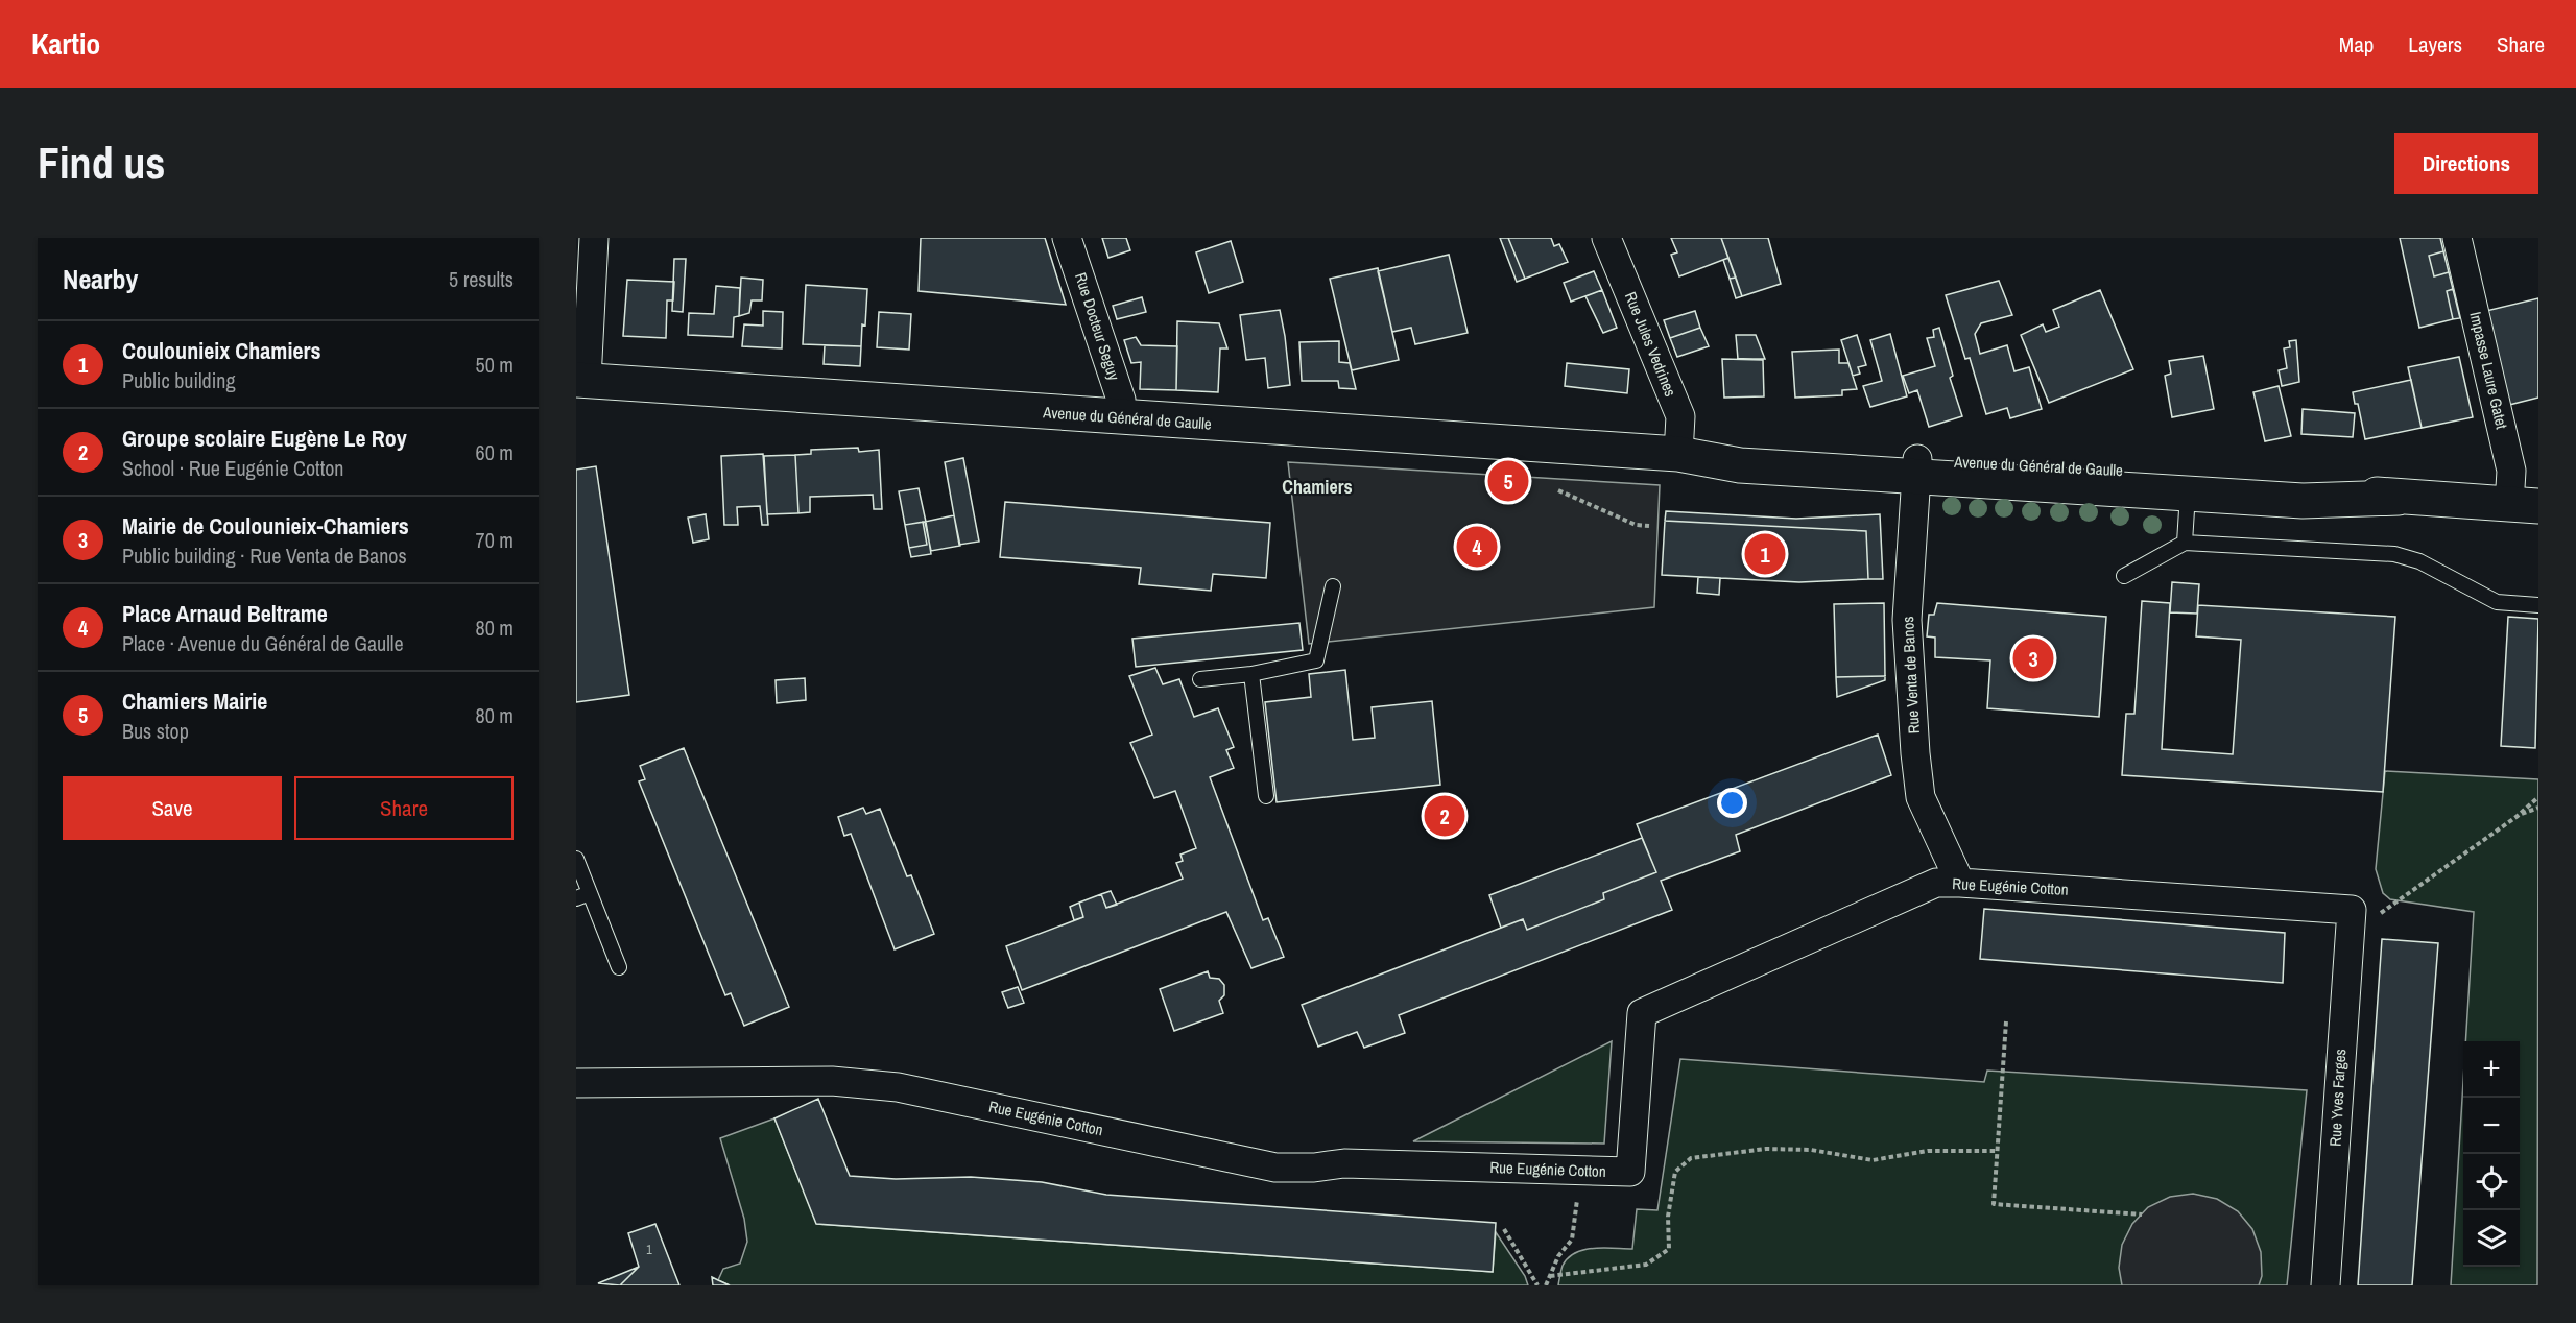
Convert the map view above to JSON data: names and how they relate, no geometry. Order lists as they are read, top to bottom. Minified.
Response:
{"streets":{"main road":["Avenue du Général de Gaulle"],"street":["Rue Docteur Seguy","Rue Jules Vedrines","Impasse Laure Gatet","Rue Venta de Banos","Rue Eugénie Cotton","Rue Yves Farges"]},"crossings":[["Rue Docteur Seguy","Avenue du Général de Gaulle"],["Rue Jules Vedrines","Avenue du Général de Gaulle"],["Impasse Laure Gatet","Avenue du Général de Gaulle"],["Avenue du Général de Gaulle","Rue Venta de Banos"],["Rue Venta de Banos","Rue Eugénie Cotton"],["Rue Eugénie Cotton","Rue Yves Farges"]],"districts":["Chamiers"],"house_numbers":["1"],"page":{"header":"Kartio","nav":["Map","Layers","Share"],"buttons":["Directions",["Save","Share"]],"title":"Find us","heading":["Nearby","5 results"],"list":[{"mark":"1","name":"Coulounieix Chamiers","note":"Public building","value":"50 m"},{"mark":"2","name":"Groupe scolaire Eugène Le Roy","note":"School · Rue Eugénie Cotton","value":"60 m"},{"mark":"3","name":"Mairie de Coulounieix-Chamiers","note":"Public building · Rue Venta de Banos","value":"70 m"},{"mark":"4","name":"Place Arnaud Beltrame","note":"Place · Avenue du Général de Gaulle","value":"80 m"},{"mark":"5","name":"Chamiers Mairie","note":"Bus stop","value":"80 m"}],"pins":["5","4","1","3","2"],"map_buttons":["+","−"]}}
